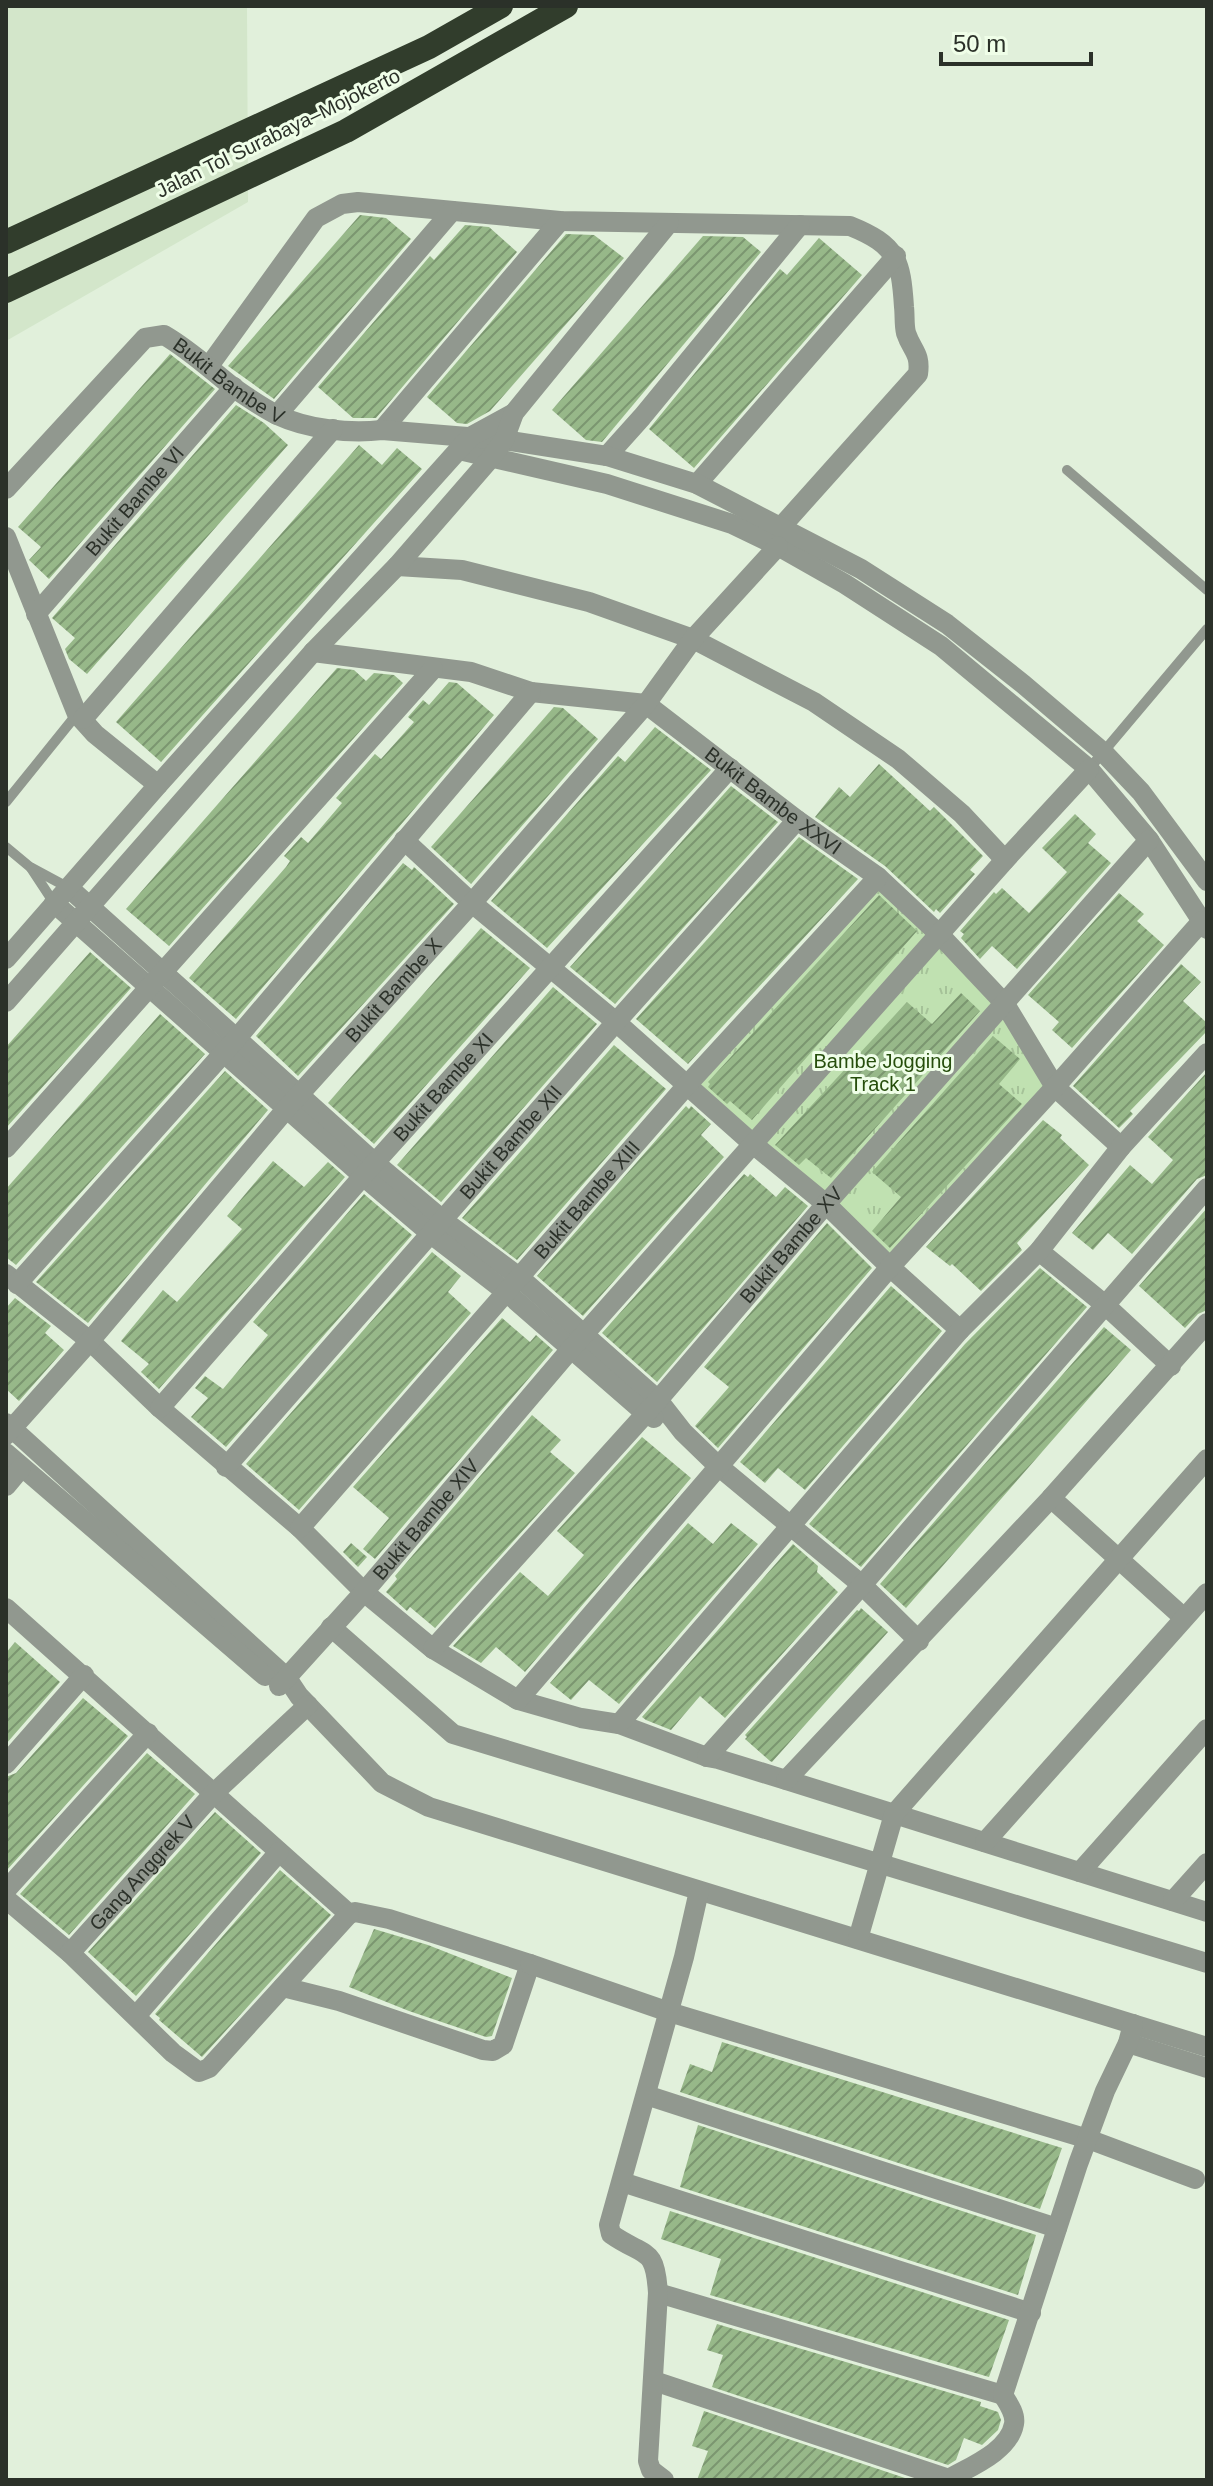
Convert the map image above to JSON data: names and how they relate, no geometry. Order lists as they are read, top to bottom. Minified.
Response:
{"streets":{"highway":["Jalan Tol Surabaya–Mojokerto"],"street":["Bukit Bambe V","Bukit Bambe VI","Bukit Bambe XXVI","Bukit Bambe X","Bukit Bambe XI","Bukit Bambe XII","Bukit Bambe XIII","Bukit Bambe XV","Bukit Bambe XIV","Gang Anggrek V"]},"crossings":[["Bukit Bambe V","Bukit Bambe VI"],["Bukit Bambe XXVI","Bukit Bambe X"],["Bukit Bambe XXVI","Bukit Bambe XI"],["Bukit Bambe XXVI","Bukit Bambe XII"],["Bukit Bambe XXVI","Bukit Bambe XIII"],["Bukit Bambe XXVI","Bukit Bambe XV"],["Bukit Bambe XXVI","Bukit Bambe XIV"]],"parks":["Bambe Jogging Track 1"],"scale_bar":"50 m"}
